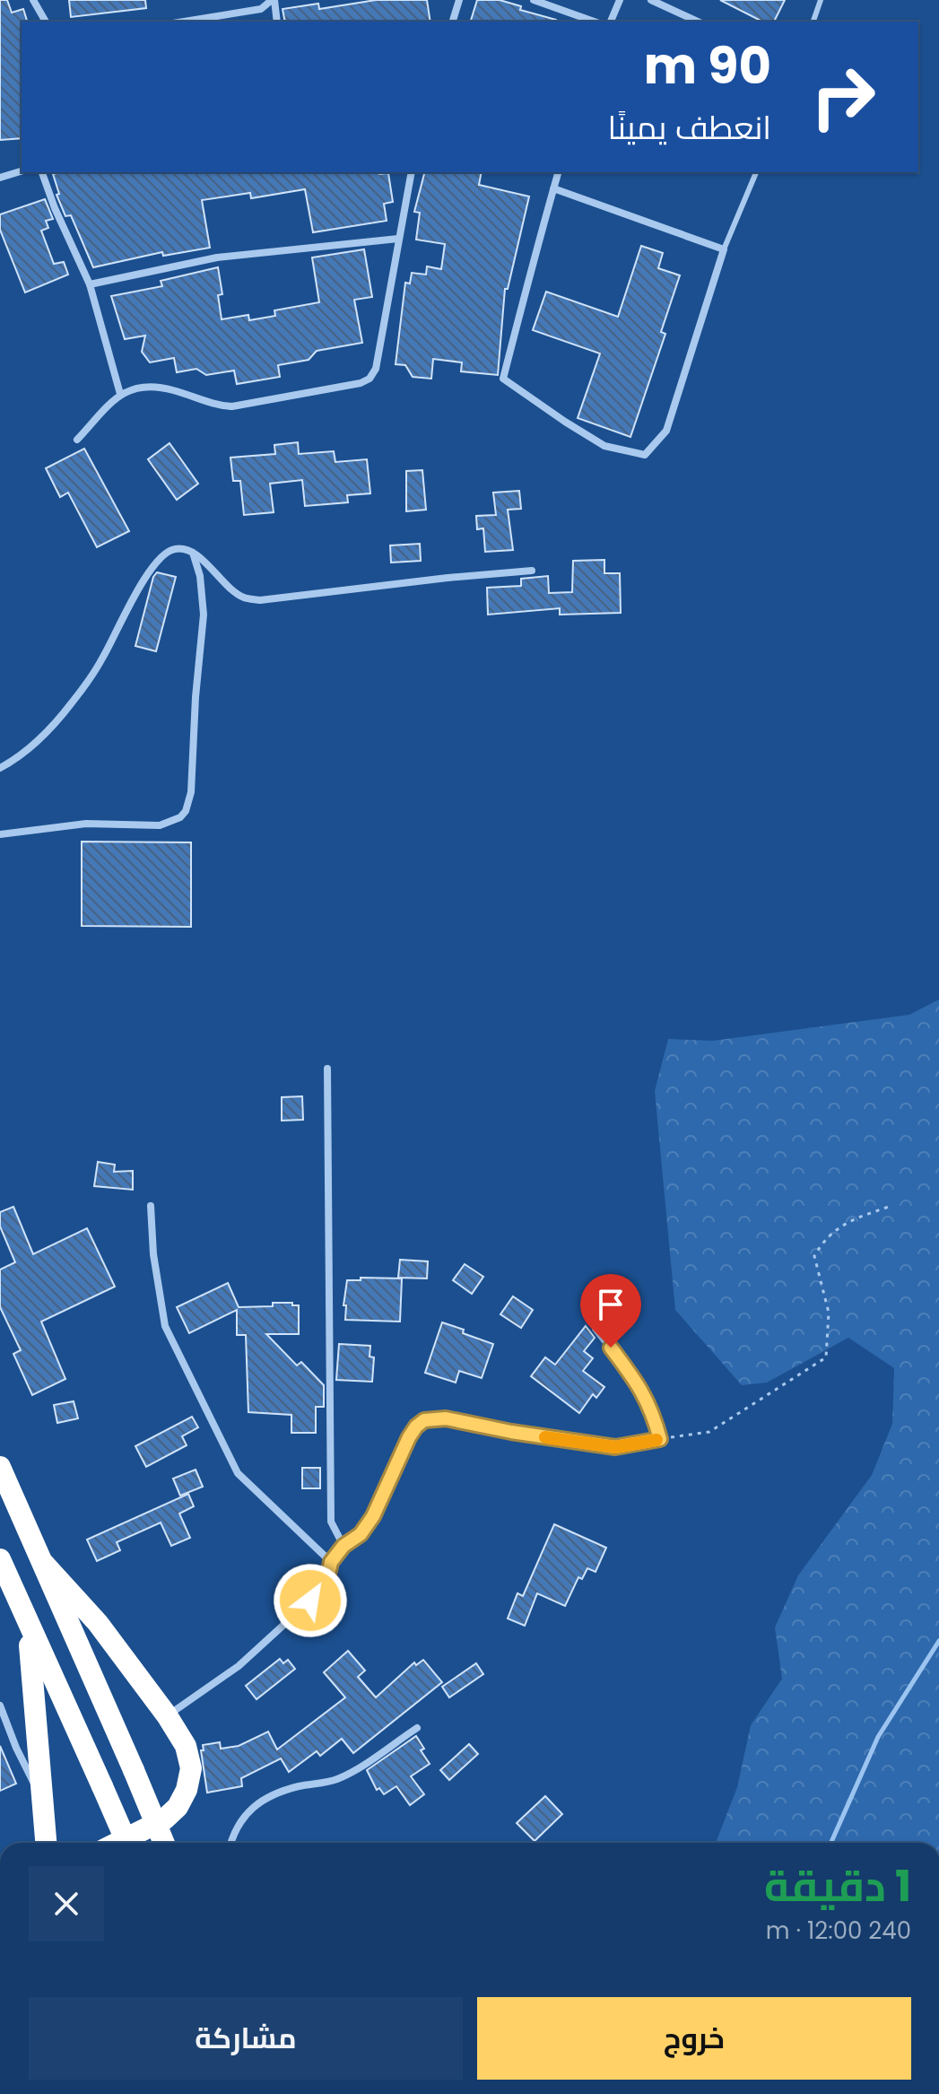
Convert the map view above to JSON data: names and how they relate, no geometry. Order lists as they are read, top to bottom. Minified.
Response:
{"page":{"turn":["90 m","انعطف يمينًا"],"heading":["1 دقيقة","240 m · 12:00"],"buttons":["خروج","مشاركة"]}}
